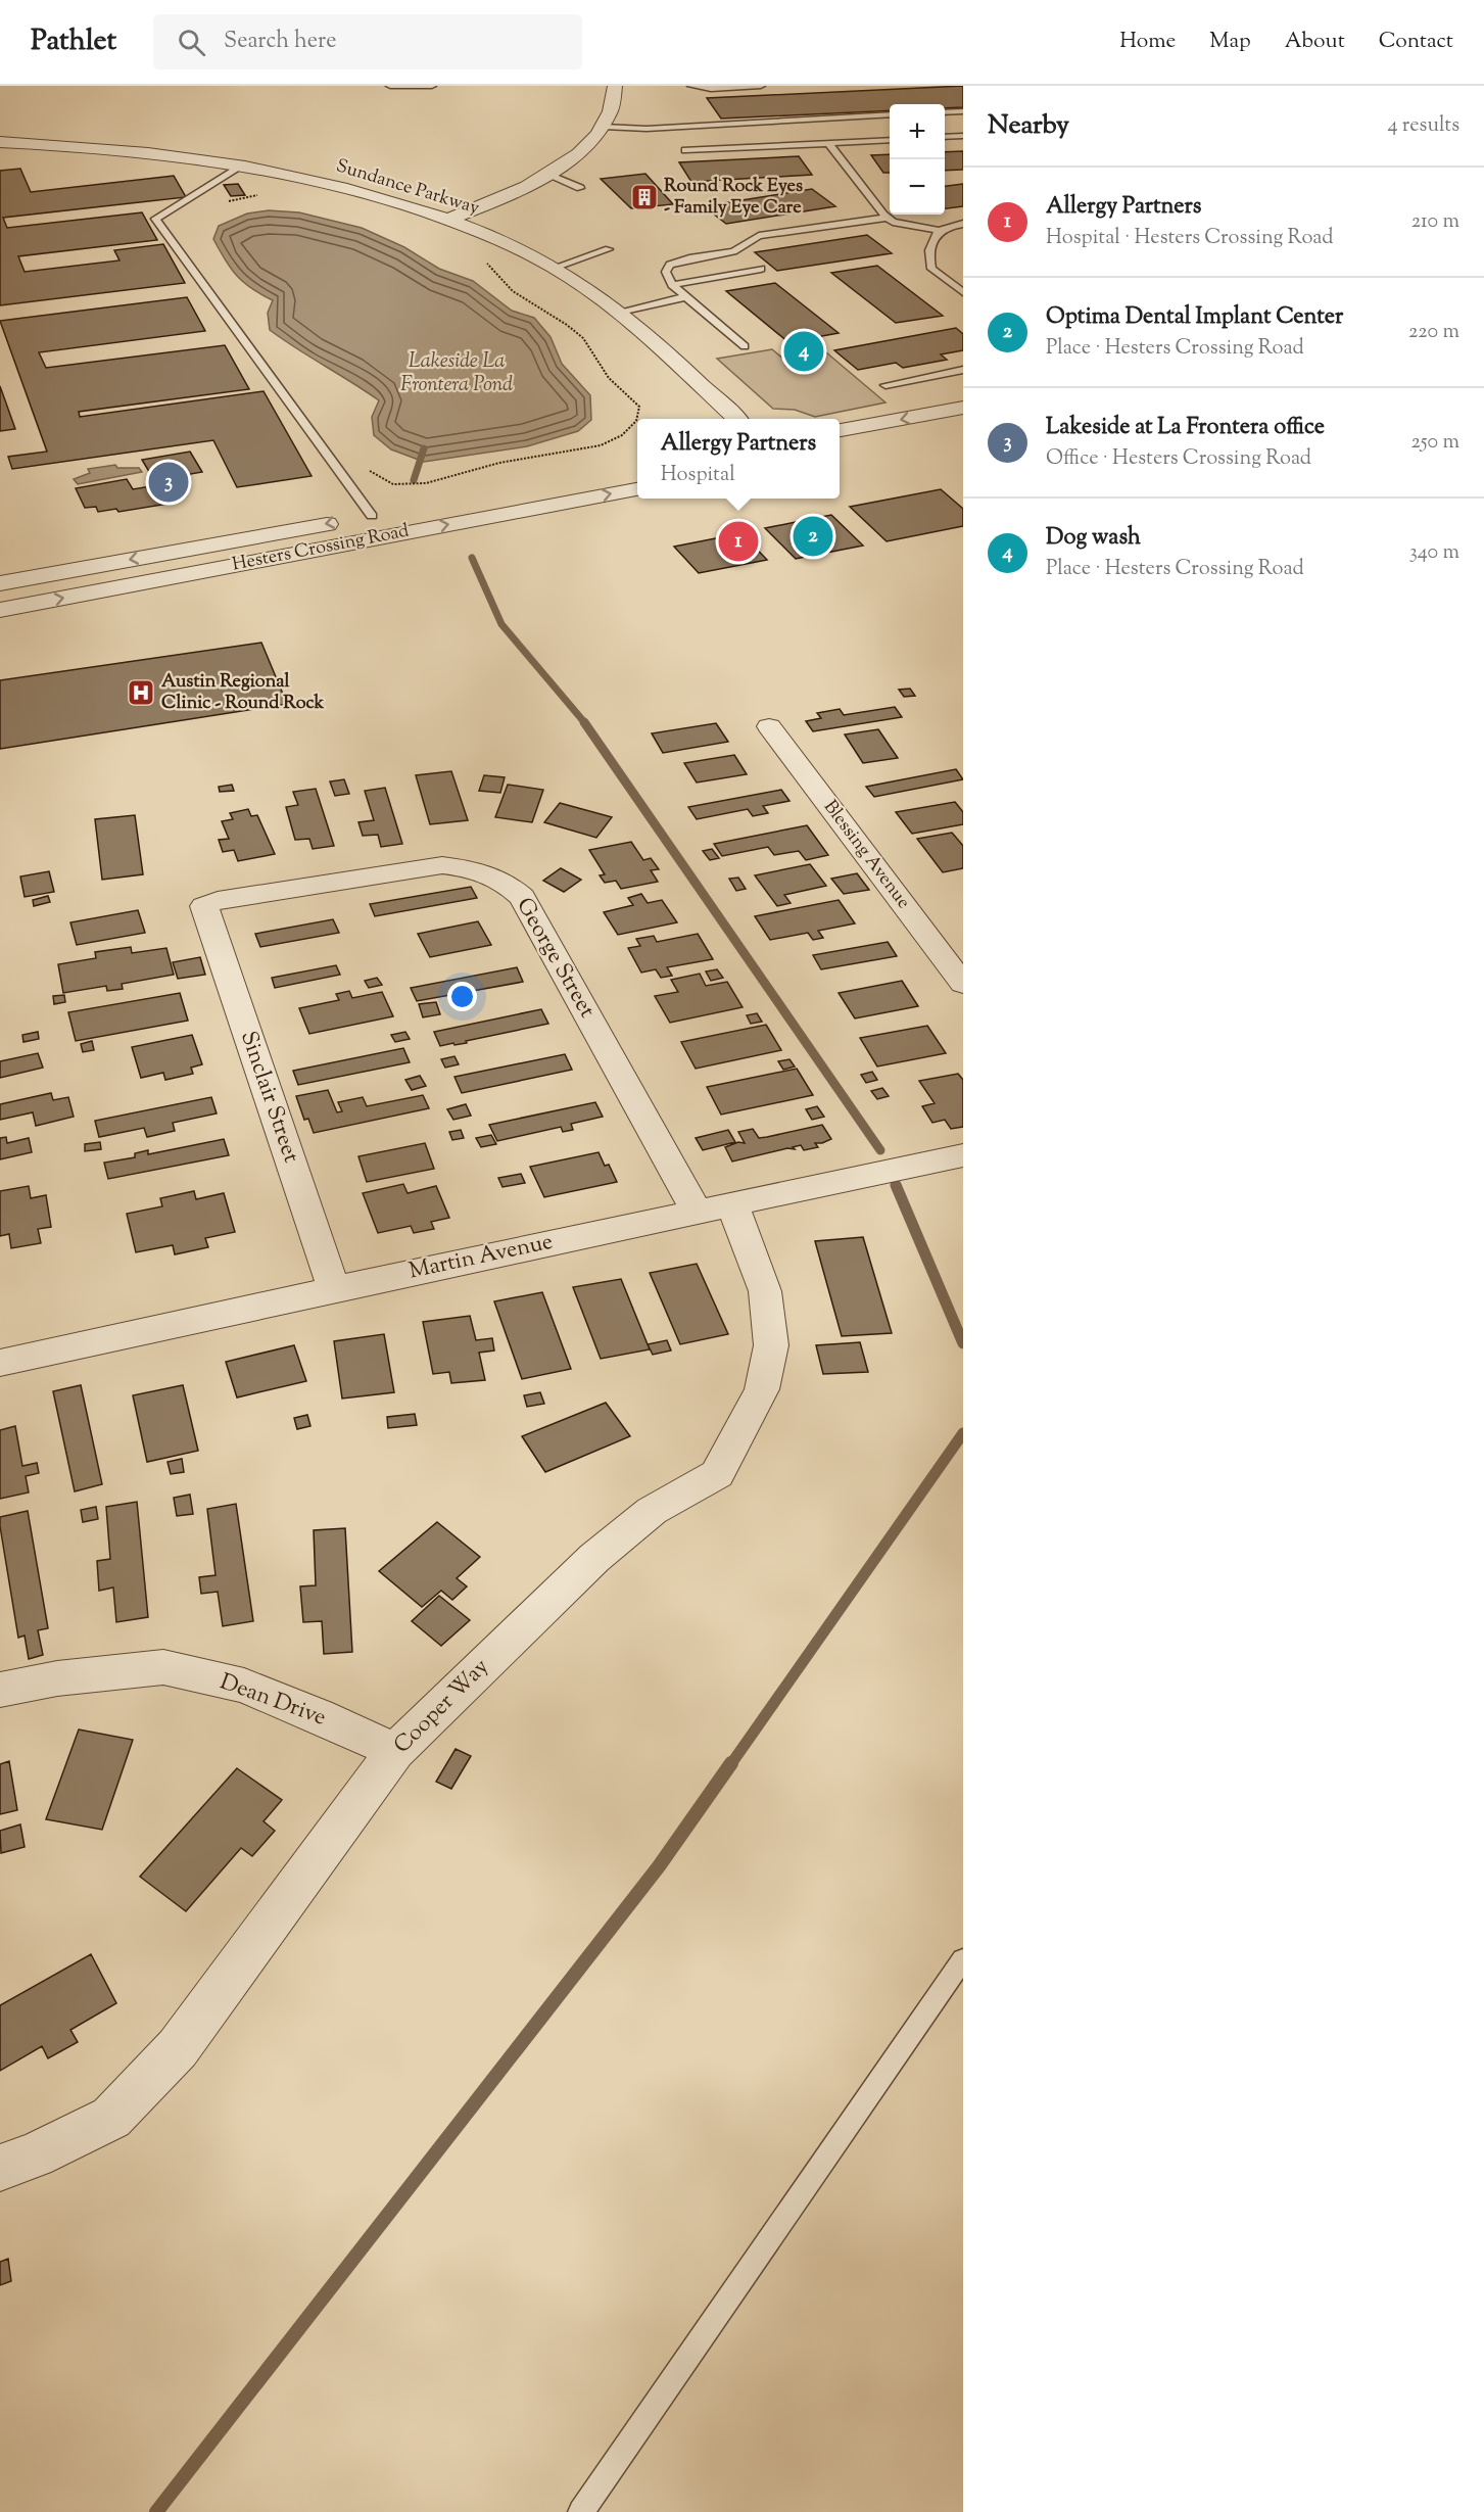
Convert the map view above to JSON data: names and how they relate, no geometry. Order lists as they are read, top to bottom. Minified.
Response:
{"streets":{"street":["Sundance Parkway","Hesters Crossing Road","Blessing Avenue","George Street","Sinclair Street","Martin Avenue","Dean Drive","Cooper Way"]},"crossings":[["George Street","Sinclair Street"],["George Street","Martin Avenue"],["George Street","Cooper Way"],["Sinclair Street","Martin Avenue"],["Martin Avenue","Cooper Way"],["Dean Drive","Cooper Way"]],"water":["Lakeside La Frontera Pond"],"places":{"building":["Round Rock Eyes - Family Eye Care"],"hospital":["Austin Regional Clinic - Round Rock"]},"page":{"header":"Pathlet","search":"Search here","nav":["Home","Map","About","Contact"],"heading":["Nearby","4 results"],"map_buttons":["+","−"],"list":[{"mark":"1","name":"Allergy Partners","note":"Hospital · Hesters Crossing Road","value":"210 m"},{"mark":"2","name":"Optima Dental Implant Center","note":"Place · Hesters Crossing Road","value":"220 m"},{"mark":"3","name":"Lakeside at La Frontera office","note":"Office · Hesters Crossing Road","value":"250 m"},{"mark":"4","name":"Dog wash","note":"Place · Hesters Crossing Road","value":"340 m"}],"pins":["4","3","2","1"],"popup":["Allergy Partners","Hospital"]}}
